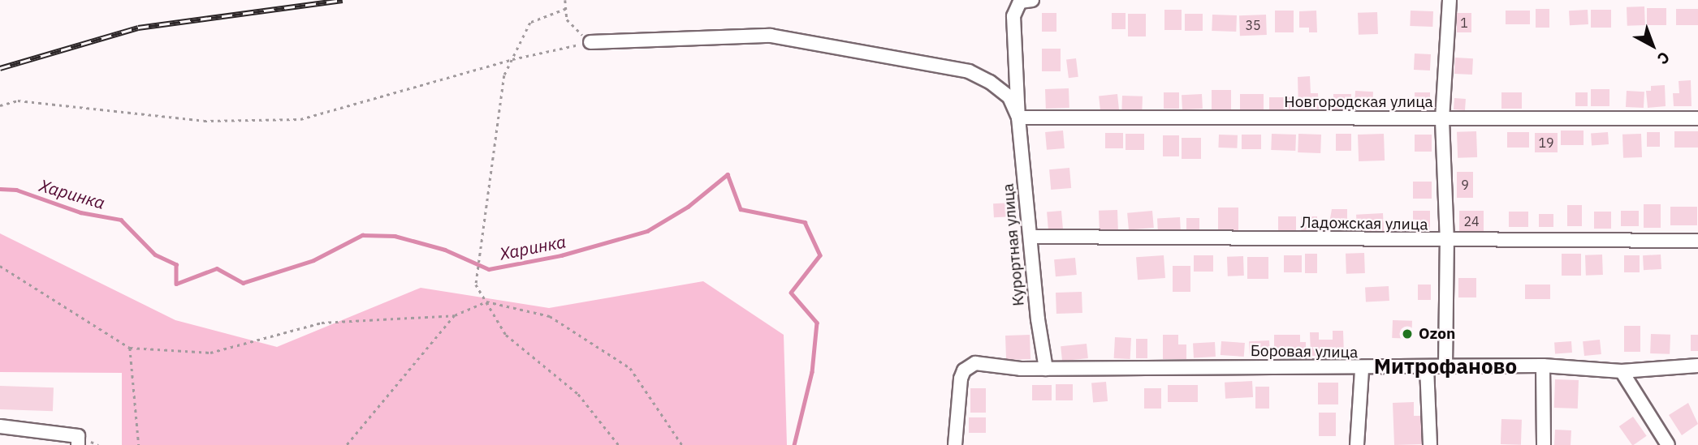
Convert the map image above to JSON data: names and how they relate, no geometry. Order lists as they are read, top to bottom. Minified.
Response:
{"streets":{"street":["Новгородская улица","Ладожская улица","Курортная улица","Боровая улица"]},"crossings":[["Новгородская улица","Курортная улица"],["Ладожская улица","Курортная улица"],["Курортная улица","Боровая улица"]],"districts":["Митрофаново"],"water":["Харинка"],"places":["Ozon"],"house_numbers":["1","35","19","9","24"],"north":"bottom right"}
